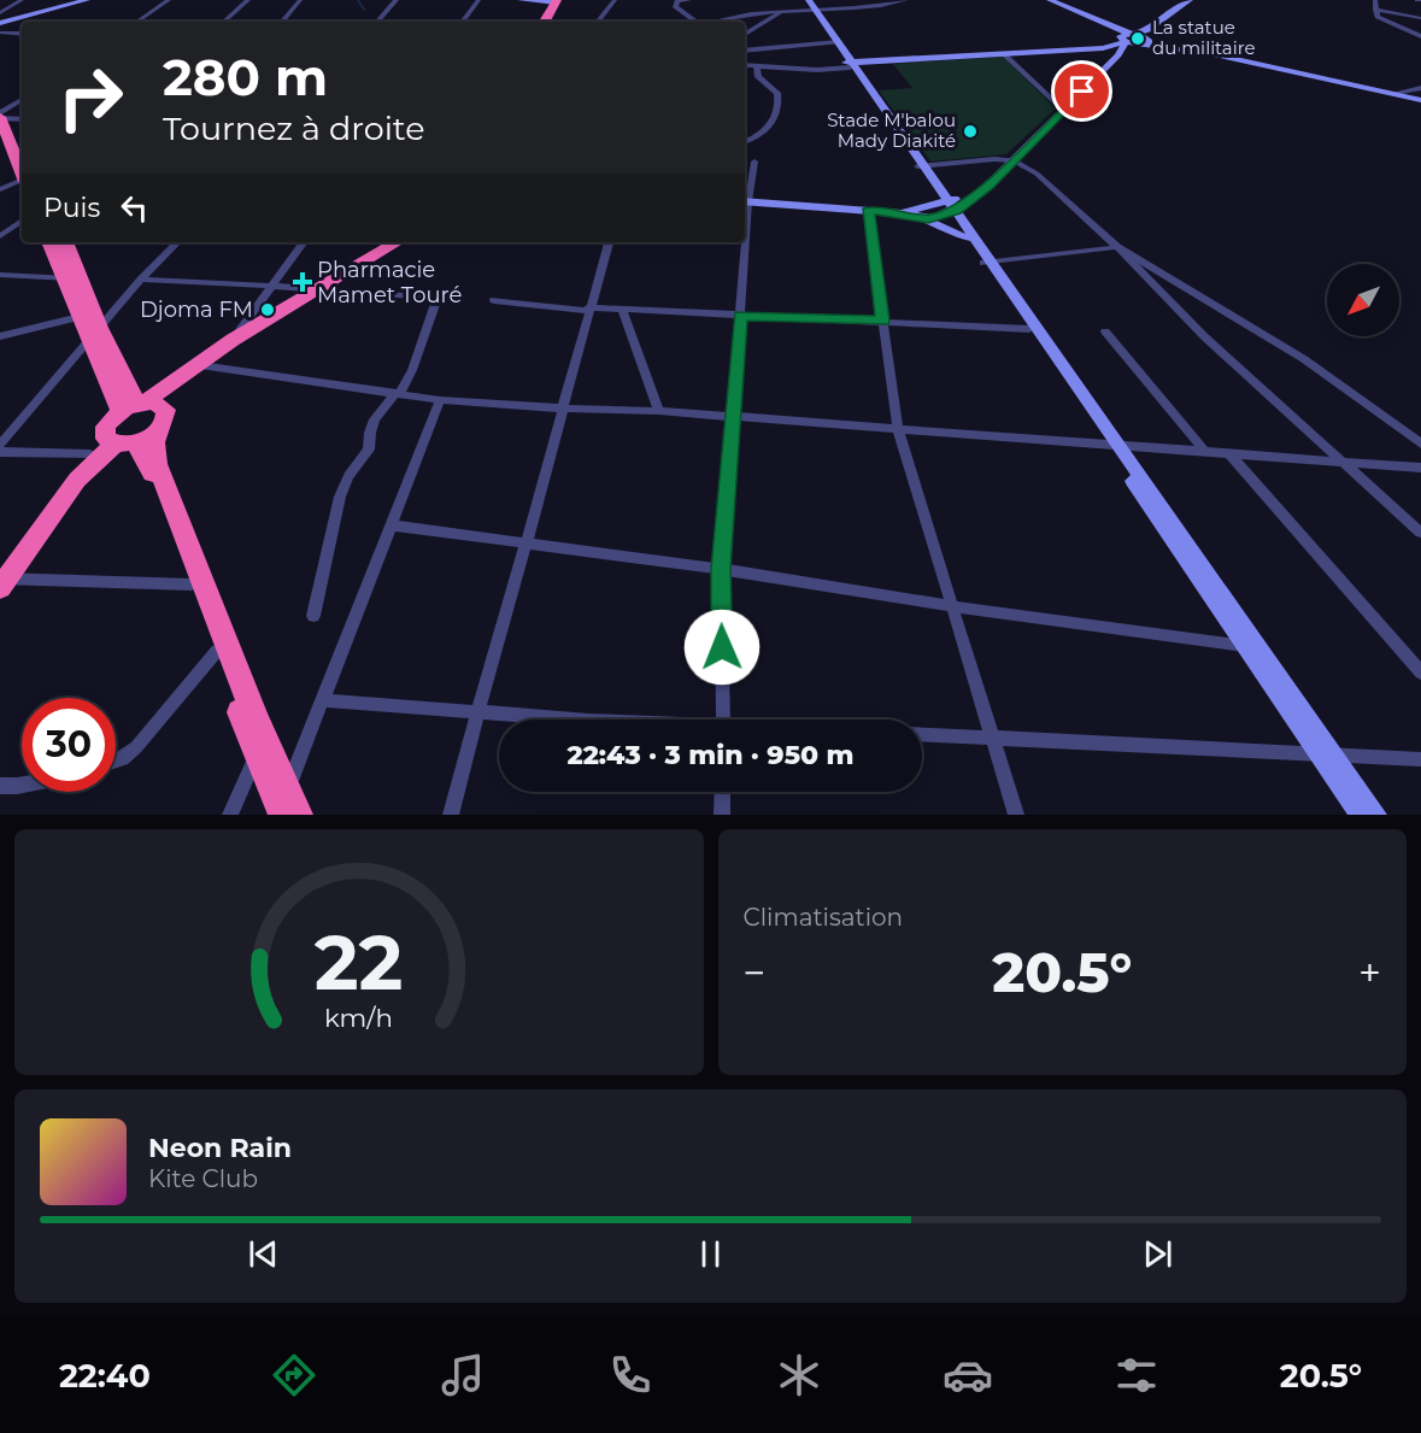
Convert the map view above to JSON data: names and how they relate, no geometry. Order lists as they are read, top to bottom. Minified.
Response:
{"places":{"other":["La statue du militaire","Stade M'balou Mady Diakité","Djoma FM"],"health":["Pharmacie Mamet Touré"]},"north":"bottom left","page":{"turn":["280 m","Tournez à droite"],"then":"Puis","limit":"30","trip":"22:43 · 3 min · 950 m","tile":"Climatisation","heat":["−","20.5°","+"],"song":["Neon Rain","Kite Club"],"tabs":["22:40","20.5°"],"gauge":["22","km/h"]}}
